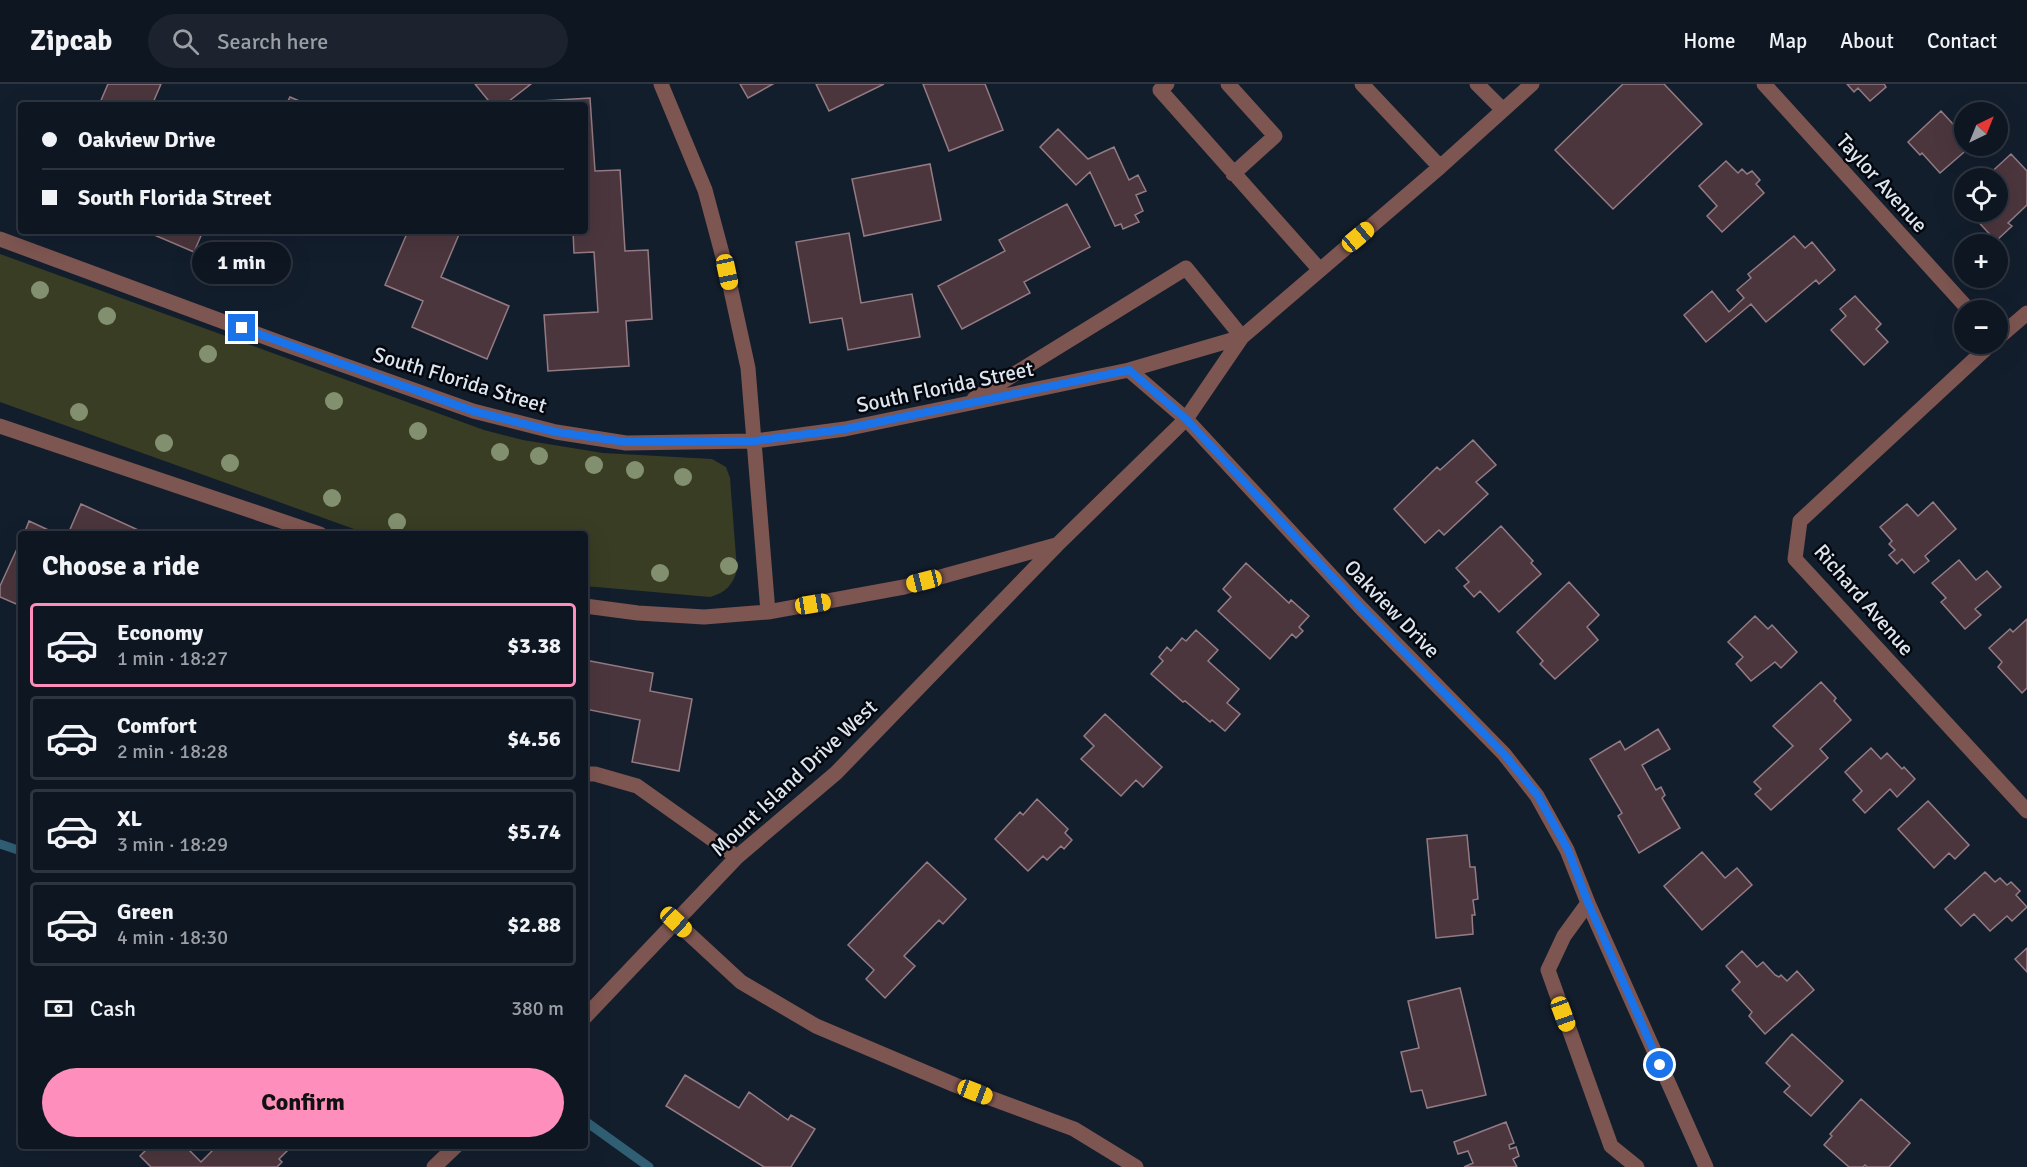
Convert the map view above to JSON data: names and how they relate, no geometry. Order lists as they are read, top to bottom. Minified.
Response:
{"streets":{"street":["Taylor Avenue","South Florida Street","Richard Avenue","Oakview Drive","Mount Island Drive West"]},"crossings":[["South Florida Street","Oakview Drive"],["South Florida Street","Mount Island Drive West"]],"north":"top right","page":{"header":"Zipcab","search":"Search here","nav":["Home","Map","About","Contact"],"map_buttons":["+","−"],"banner":["Oakview Drive","South Florida Street"],"bubble":"1 min","heading":"Choose a ride","list":[{"name":"Economy","note":"1 min · 18:27","value":"$3.38"},{"name":"Comfort","note":"2 min · 18:28","value":"$4.56"},{"name":"XL","note":"3 min · 18:29","value":"$5.74"},{"name":"Green","note":"4 min · 18:30","value":"$2.88"}],"pay":["Cash","380 m"],"buttons":"Confirm"}}
